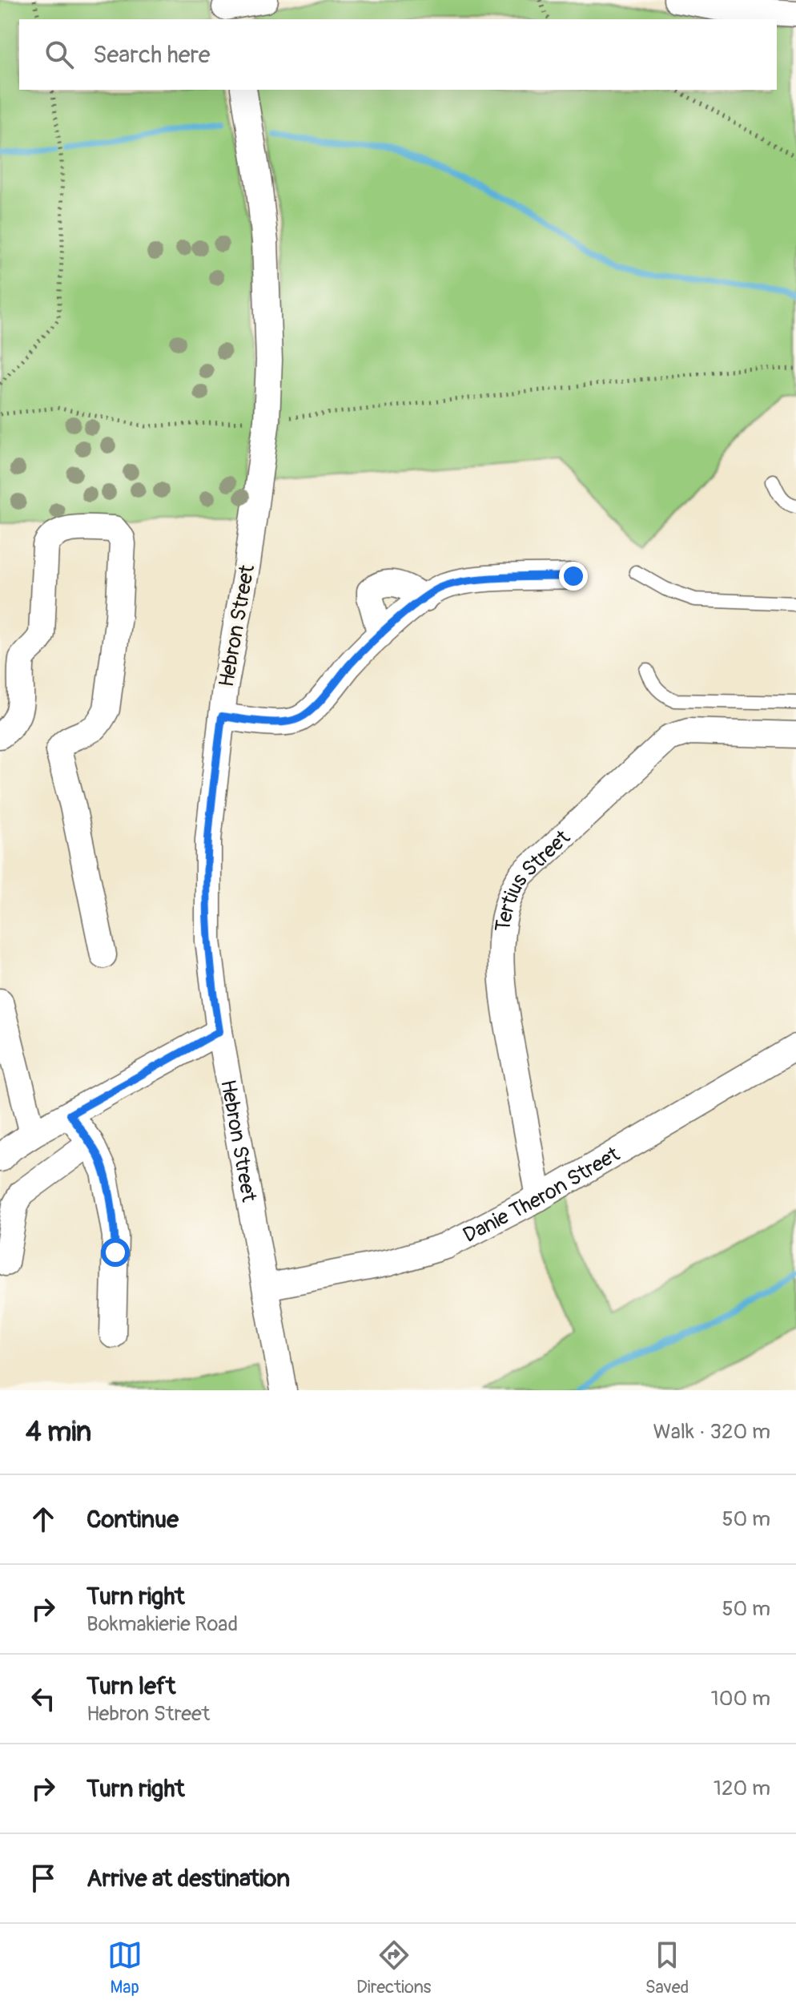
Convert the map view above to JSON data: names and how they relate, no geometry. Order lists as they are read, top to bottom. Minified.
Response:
{"streets":{"street":["Hebron Street","Tertius Street","Danie Theron Street"]},"crossings":[["Hebron Street","Danie Theron Street"],["Tertius Street","Danie Theron Street"]],"page":{"search":"Search here","heading":["4 min","Walk · 320 m"],"list":[["Continue","50 m"],["Turn right","Bokmakierie Road","50 m"],["Turn left","Hebron Street","100 m"],["Turn right","120 m"],"Arrive at destination"],"nav":["Map","Directions","Saved"]}}
